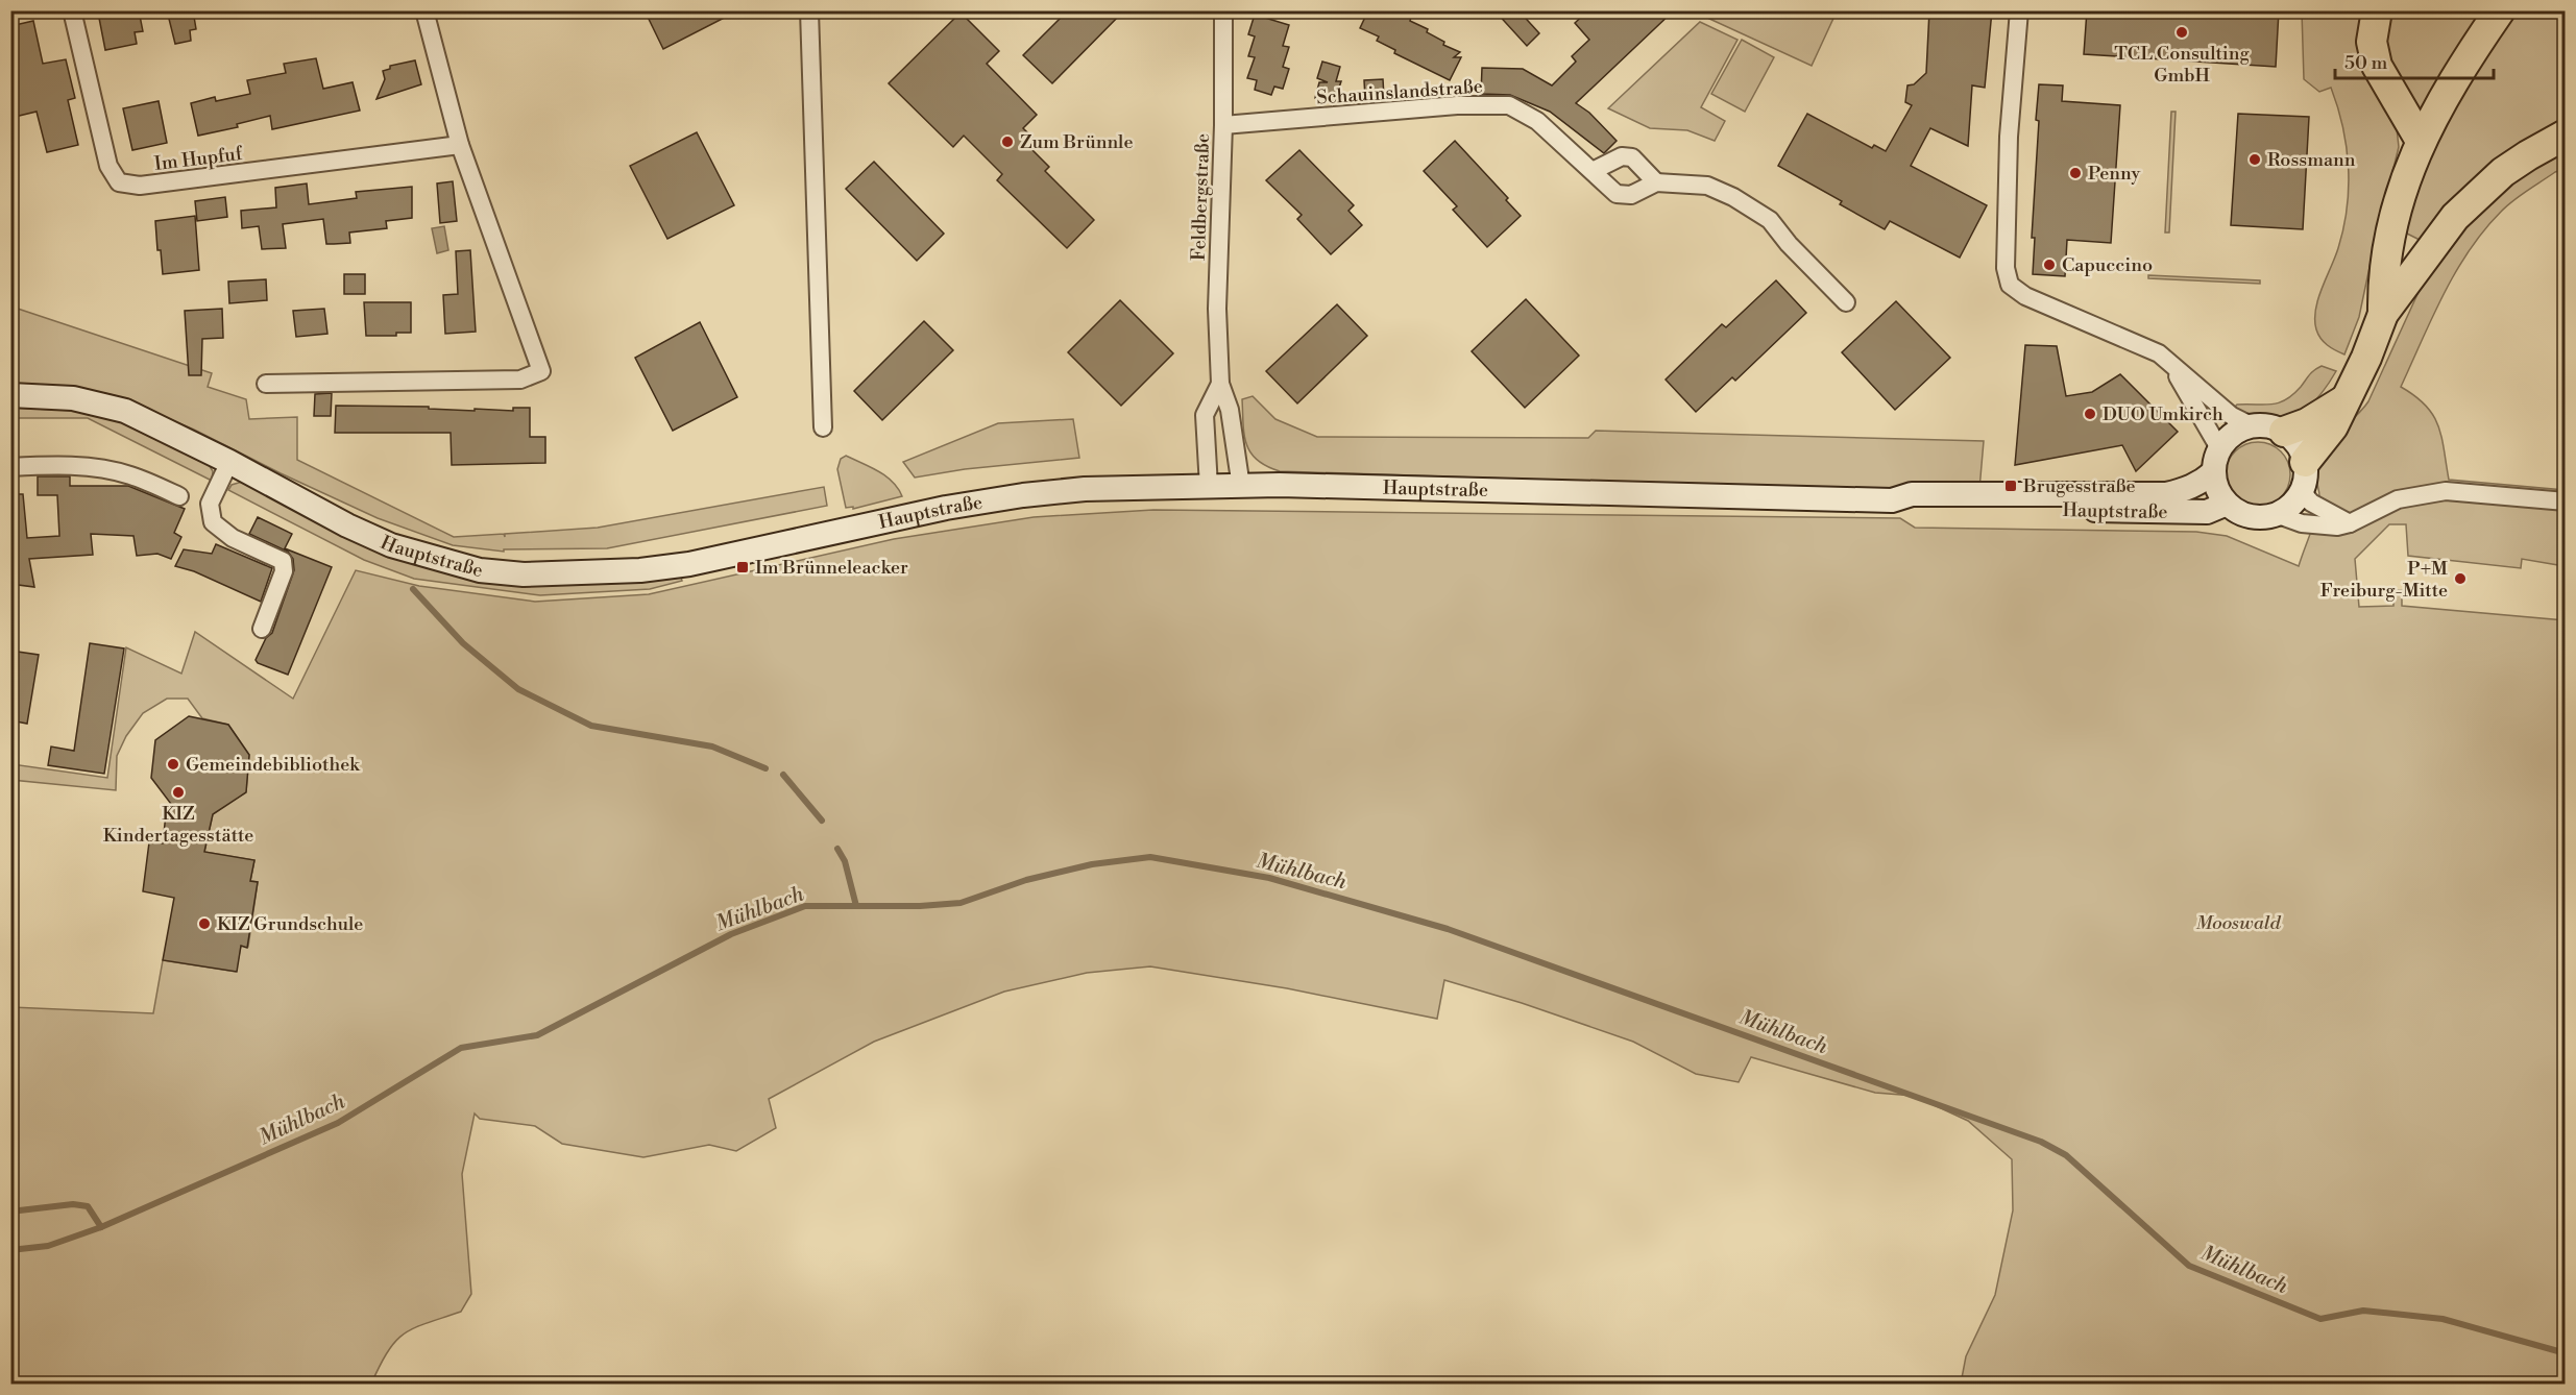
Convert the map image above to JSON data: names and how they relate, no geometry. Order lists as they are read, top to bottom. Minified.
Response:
{"streets":{"street":["Schauinslandstraße","Im Hupfuf","Feldbergstraße","Hauptstraße"]},"crossings":[["Schauinslandstraße","Feldbergstraße"],["Feldbergstraße","Hauptstraße"]],"water":["Mühlbach"],"parks":["Mooswald"],"places":{"other":["TCL Consulting GmbH","Zum Brünnle","Rossmann","Penny","Capuccino","DUO Umkirch","P+M Freiburg-Mitte","Gemeindebibliothek","KIZ Kindertagesstätte","KIZ Grundschule"],"transit":["Brugesstraße","Im Brünneleacker"]},"scale_bar":"50 m"}
